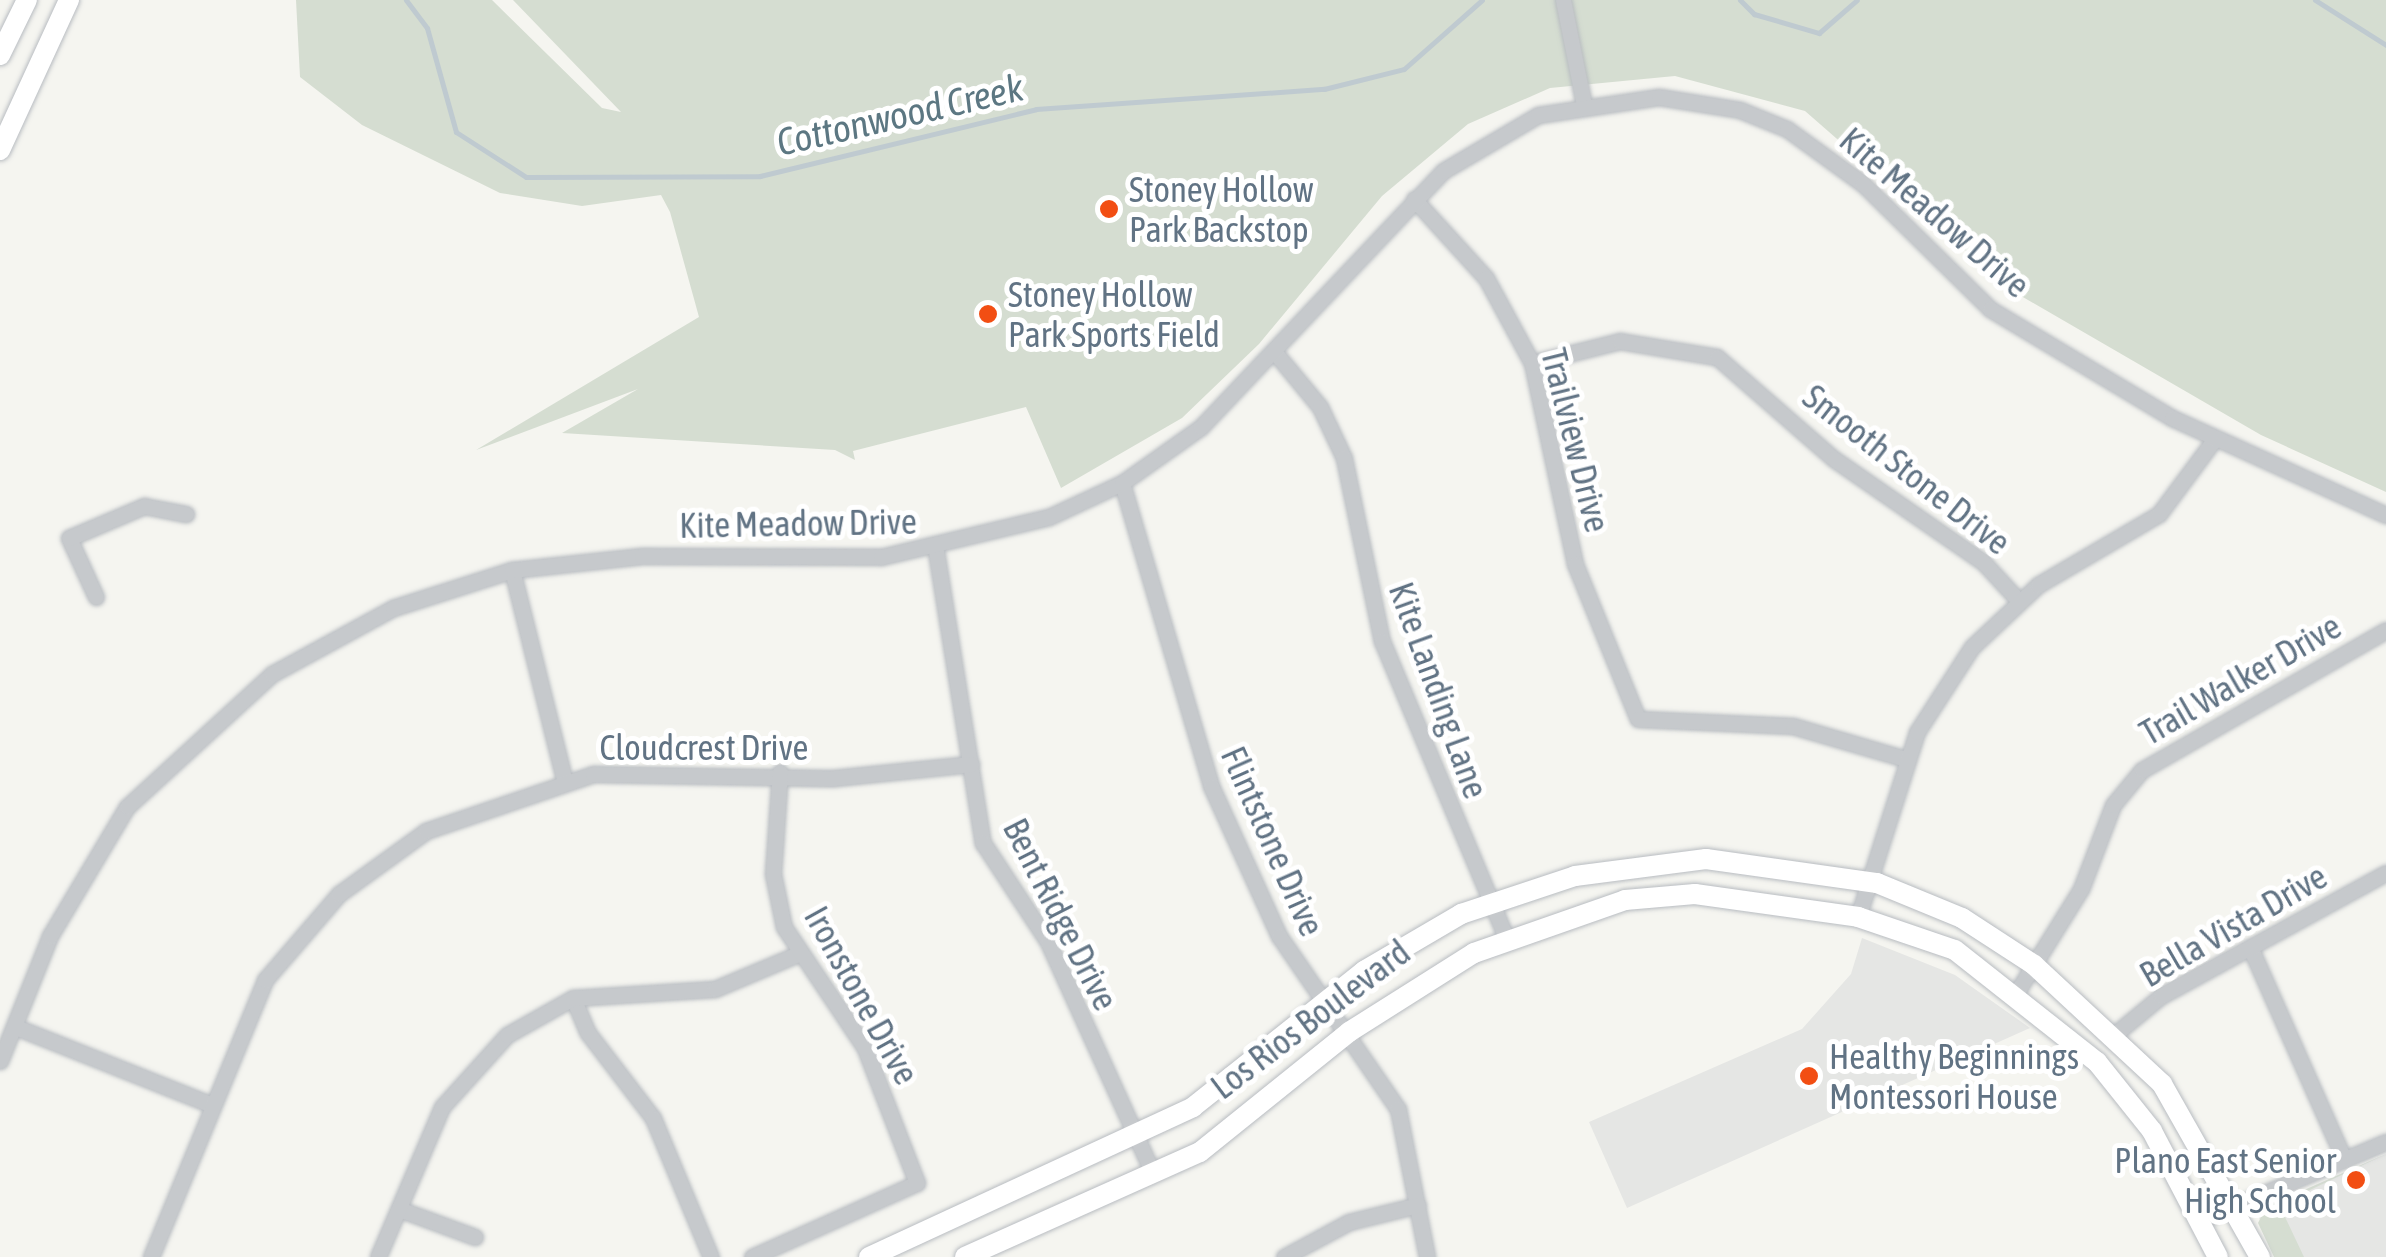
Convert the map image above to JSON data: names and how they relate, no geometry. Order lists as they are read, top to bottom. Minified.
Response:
{"streets":{"main road":["Los Rios Boulevard"],"street":["Kite Meadow Drive","Trailview Drive","Smooth Stone Drive","Trail Walker Drive","Kite Landing Lane","Cloudcrest Drive","Flintstone Drive","Bent Ridge Drive","Bella Vista Drive","Ironstone Drive"]},"crossings":[["Kite Meadow Drive","Trailview Drive"],["Kite Meadow Drive","Kite Landing Lane"],["Kite Meadow Drive","Flintstone Drive"],["Kite Meadow Drive","Bent Ridge Drive"],["Trailview Drive","Smooth Stone Drive"],["Trail Walker Drive","Los Rios Boulevard"],["Kite Landing Lane","Los Rios Boulevard"],["Cloudcrest Drive","Bent Ridge Drive"],["Cloudcrest Drive","Ironstone Drive"],["Flintstone Drive","Los Rios Boulevard"],["Bent Ridge Drive","Los Rios Boulevard"],["Bella Vista Drive","Los Rios Boulevard"]],"water":["Cottonwood Creek"],"places":["Stoney Hollow Park Backstop","Stoney Hollow Park Sports Field","Healthy Beginnings Montessori House","Plano East Senior High School"]}
